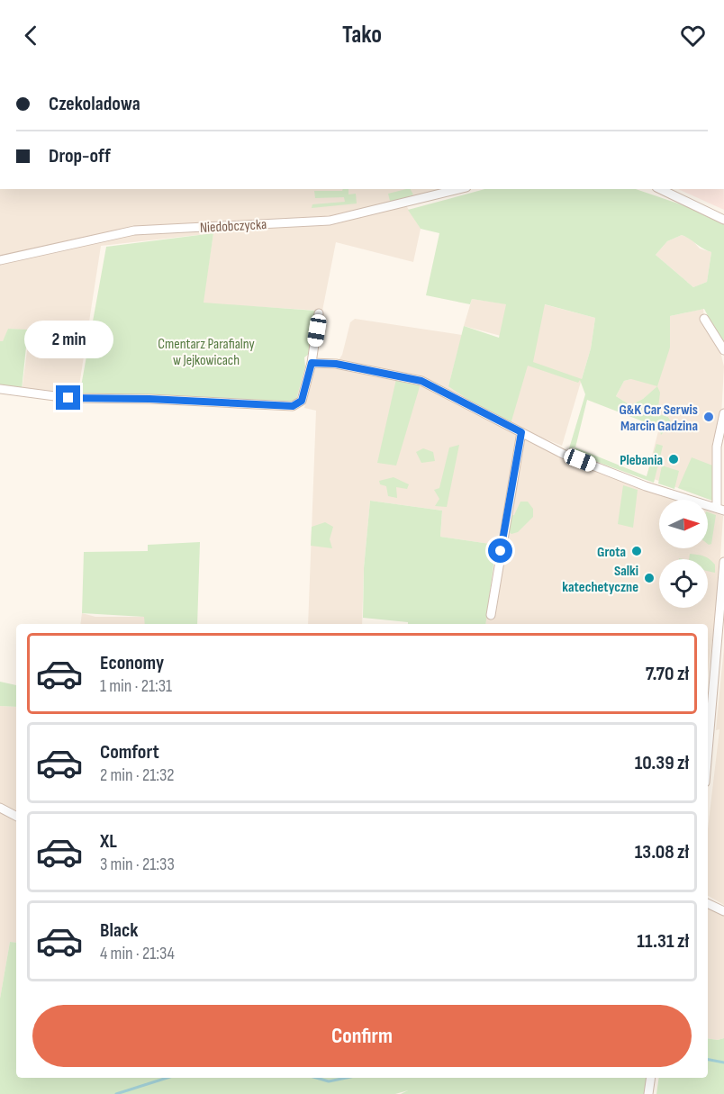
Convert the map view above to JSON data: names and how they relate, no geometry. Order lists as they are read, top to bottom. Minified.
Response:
{"streets":{"street":["Niedobczycka"]},"parks":["Cmentarz Parafialny w Jejkowicach"],"places":["G&K Car Serwis Marcin Gadzina","Plebania","Grota","Salki katechetyczne"],"north":"right","page":{"header":"Tako","banner":["Czekoladowa","Drop-off"],"bubble":"2 min","list":[{"name":"Economy","note":"1 min · 21:31","value":"7.70 zł"},{"name":"Comfort","note":"2 min · 21:32","value":"10.39 zł"},{"name":"XL","note":"3 min · 21:33","value":"13.08 zł"},{"name":"Black","note":"4 min · 21:34","value":"11.31 zł"}],"buttons":"Confirm"}}
